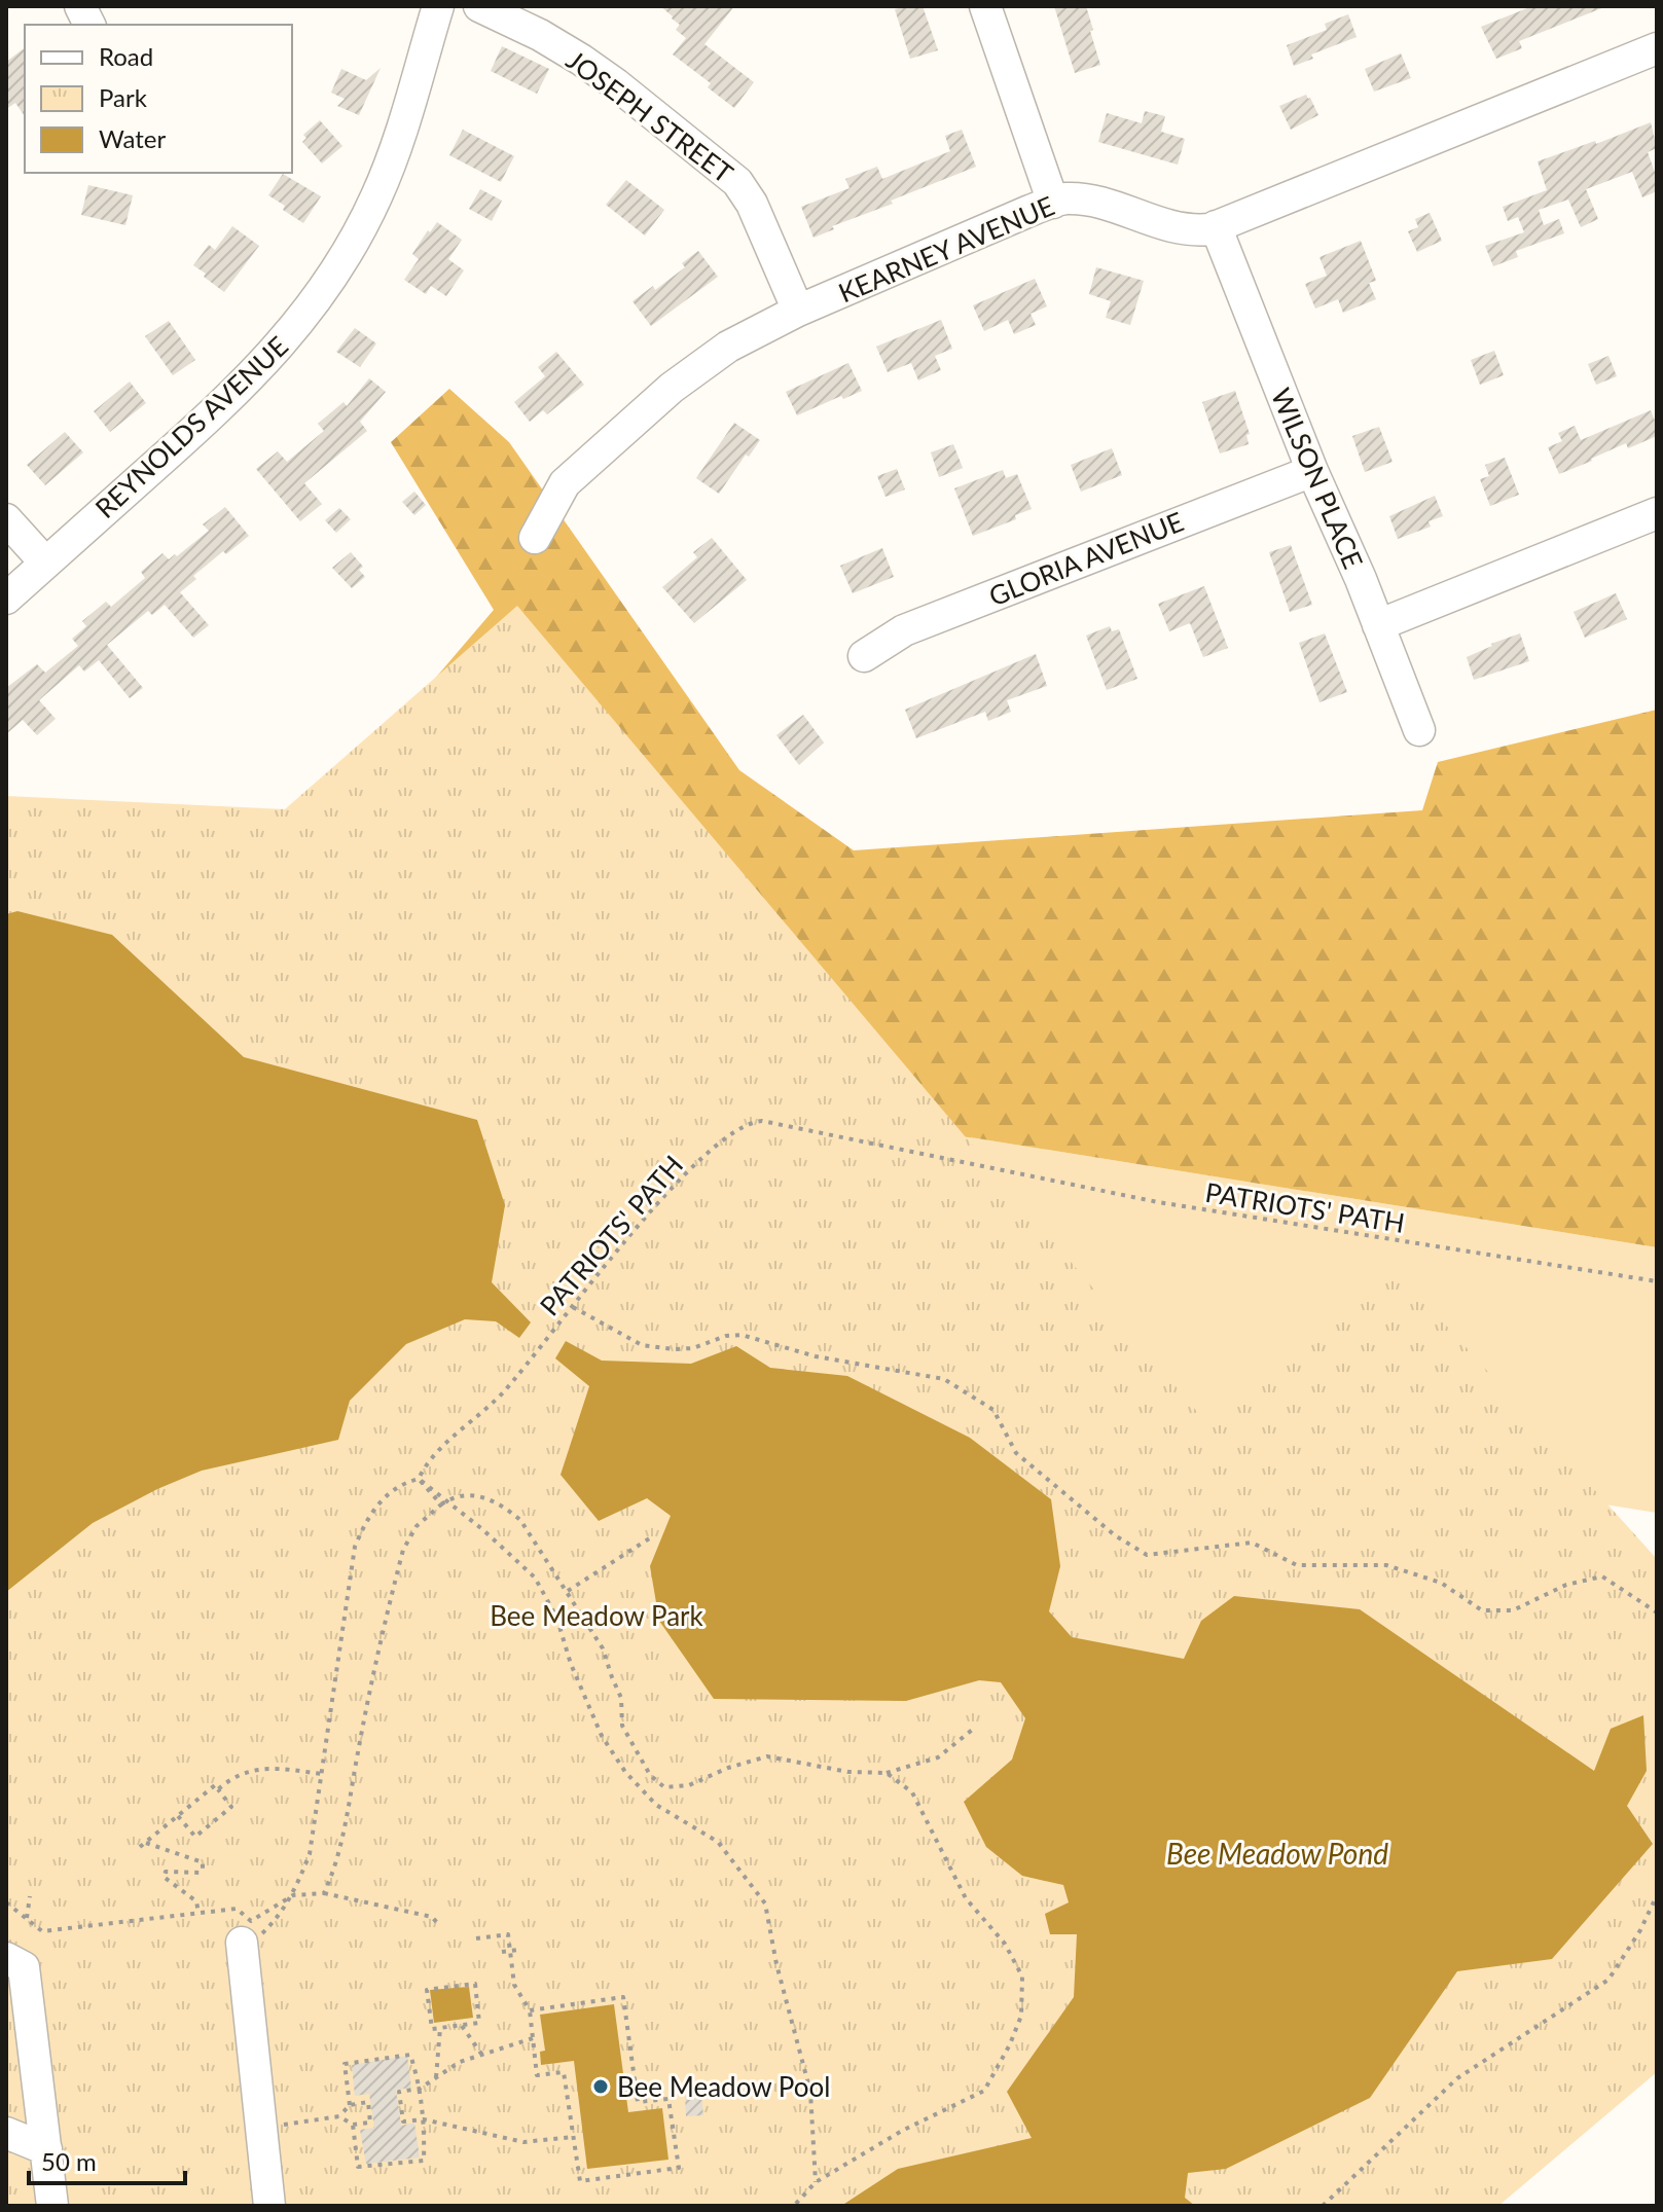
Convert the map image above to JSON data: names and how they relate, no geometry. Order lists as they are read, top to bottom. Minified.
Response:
{"streets":{"street":["JOSEPH STREET","KEARNEY AVENUE","REYNOLDS AVENUE","WILSON PLACE","GLORIA AVENUE"],"path":["PATRIOTS' PATH"]},"crossings":[["JOSEPH STREET","KEARNEY AVENUE"],["KEARNEY AVENUE","WILSON PLACE"],["WILSON PLACE","GLORIA AVENUE"]],"water":["Bee Meadow Pond"],"parks":["Bee Meadow Park"],"places":["Bee Meadow Pool"],"legend":["Road","Park","Water"],"scale_bar":"50 m"}
